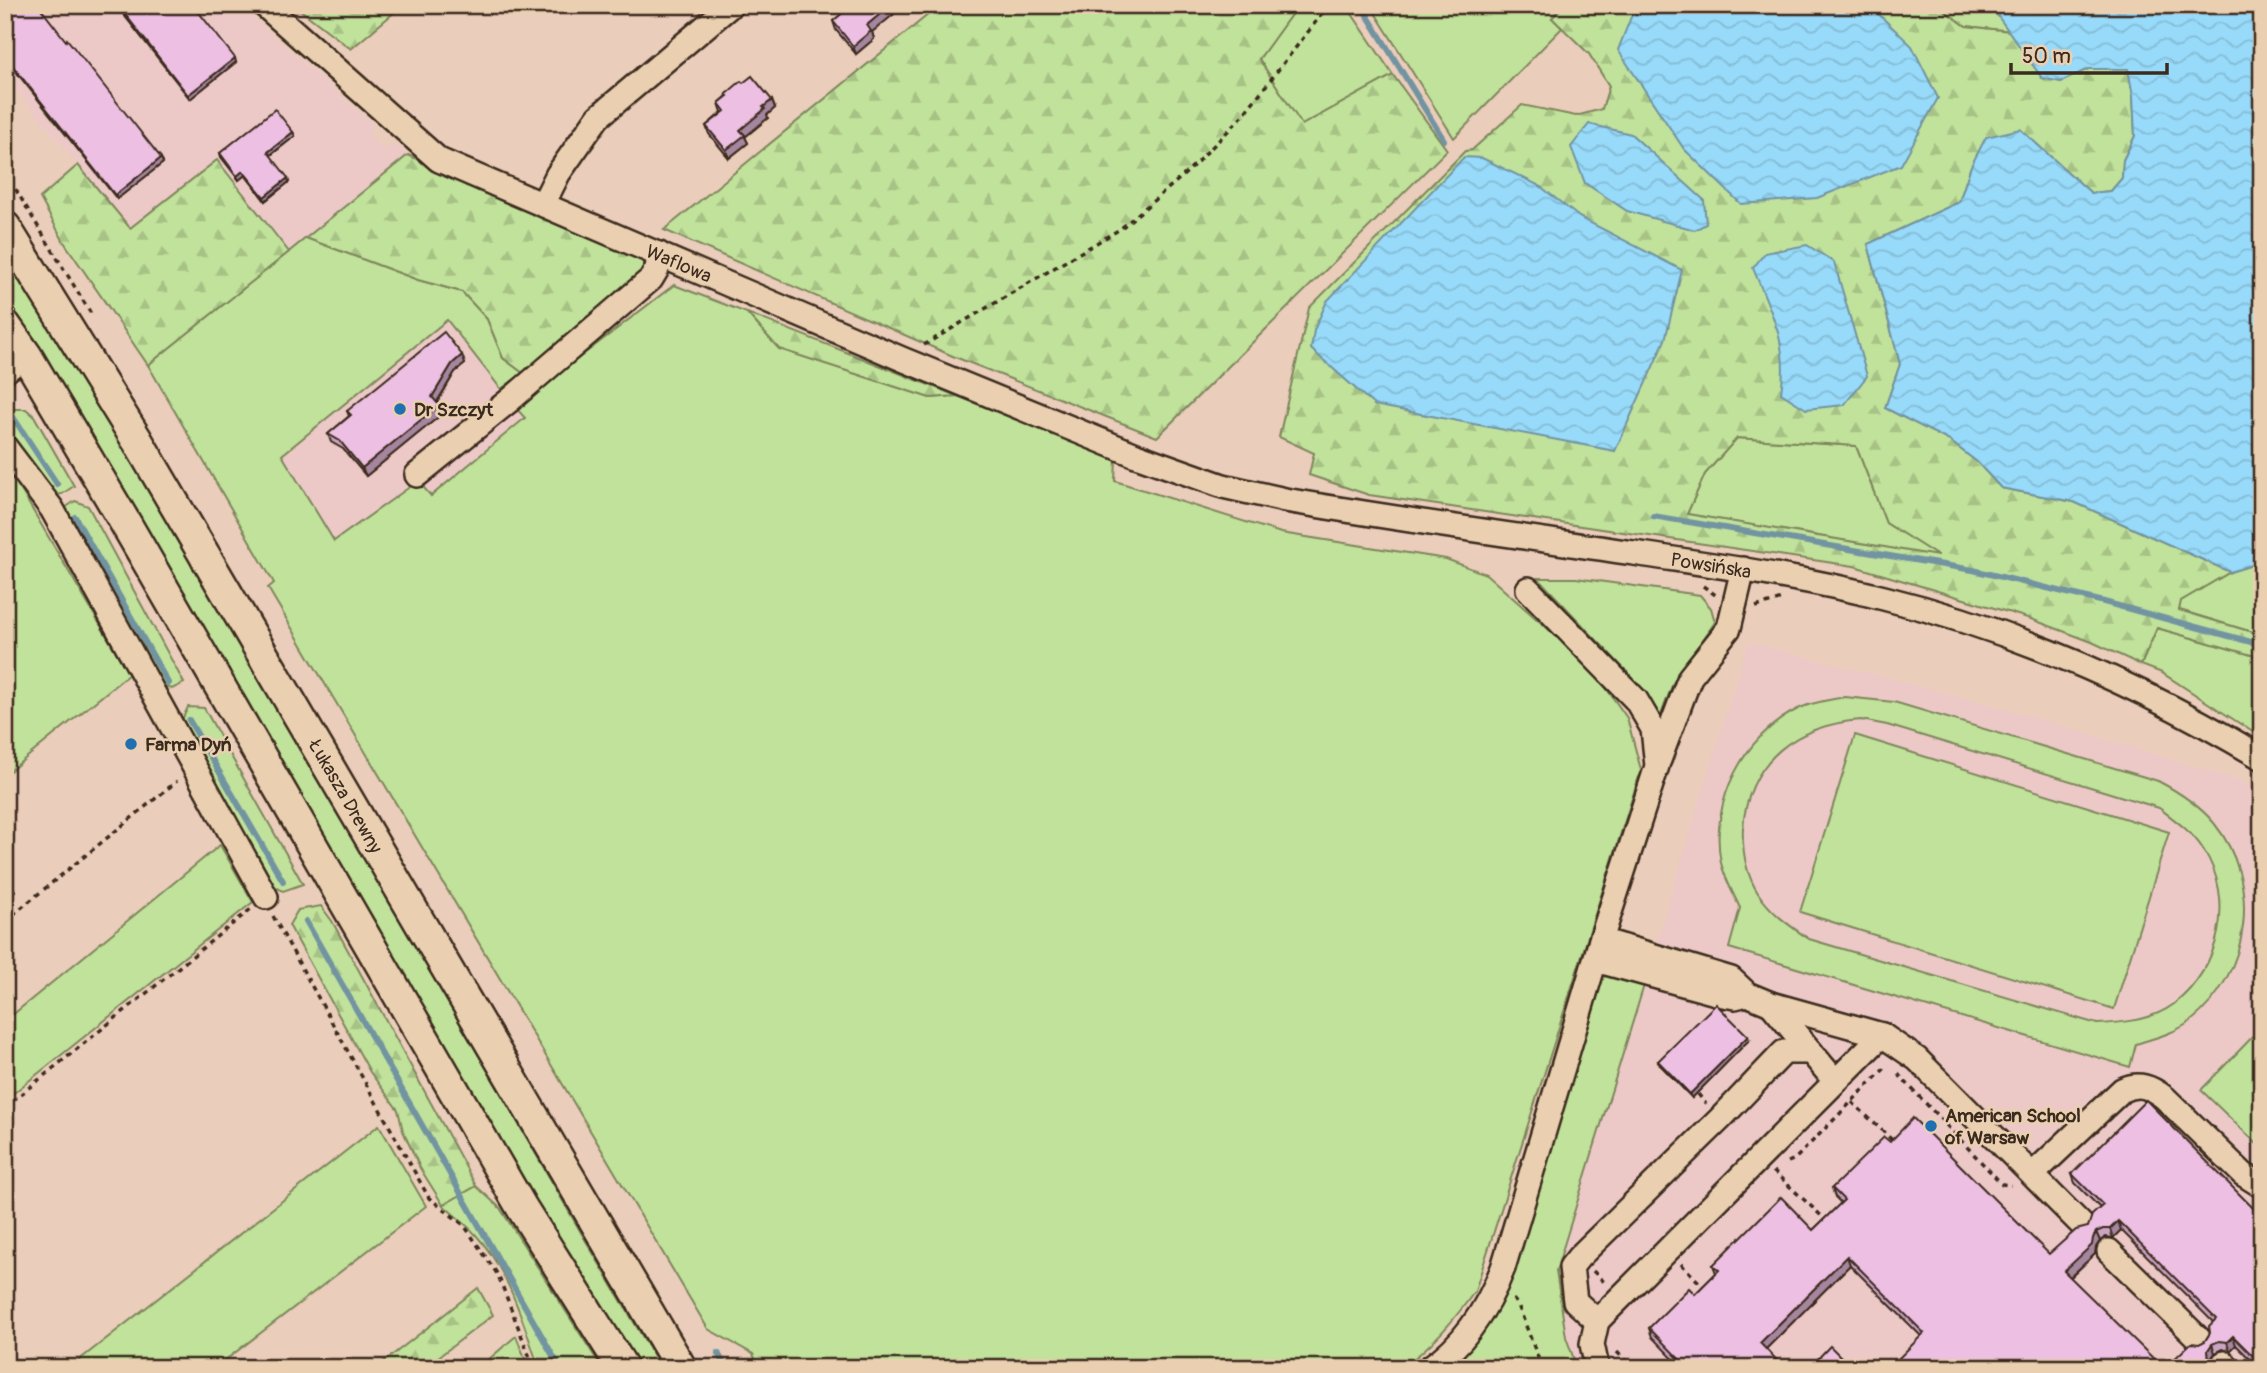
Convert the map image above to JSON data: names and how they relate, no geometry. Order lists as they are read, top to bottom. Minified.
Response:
{"streets":{"main road":["Łukasza Drewny"],"street":["Waflowa","Powsińska"]},"crossings":[["Waflowa","Powsińska"]],"places":["Dr Szczyt","Farma Dyń","American School of Warsaw"],"scale_bar":"50 m"}
